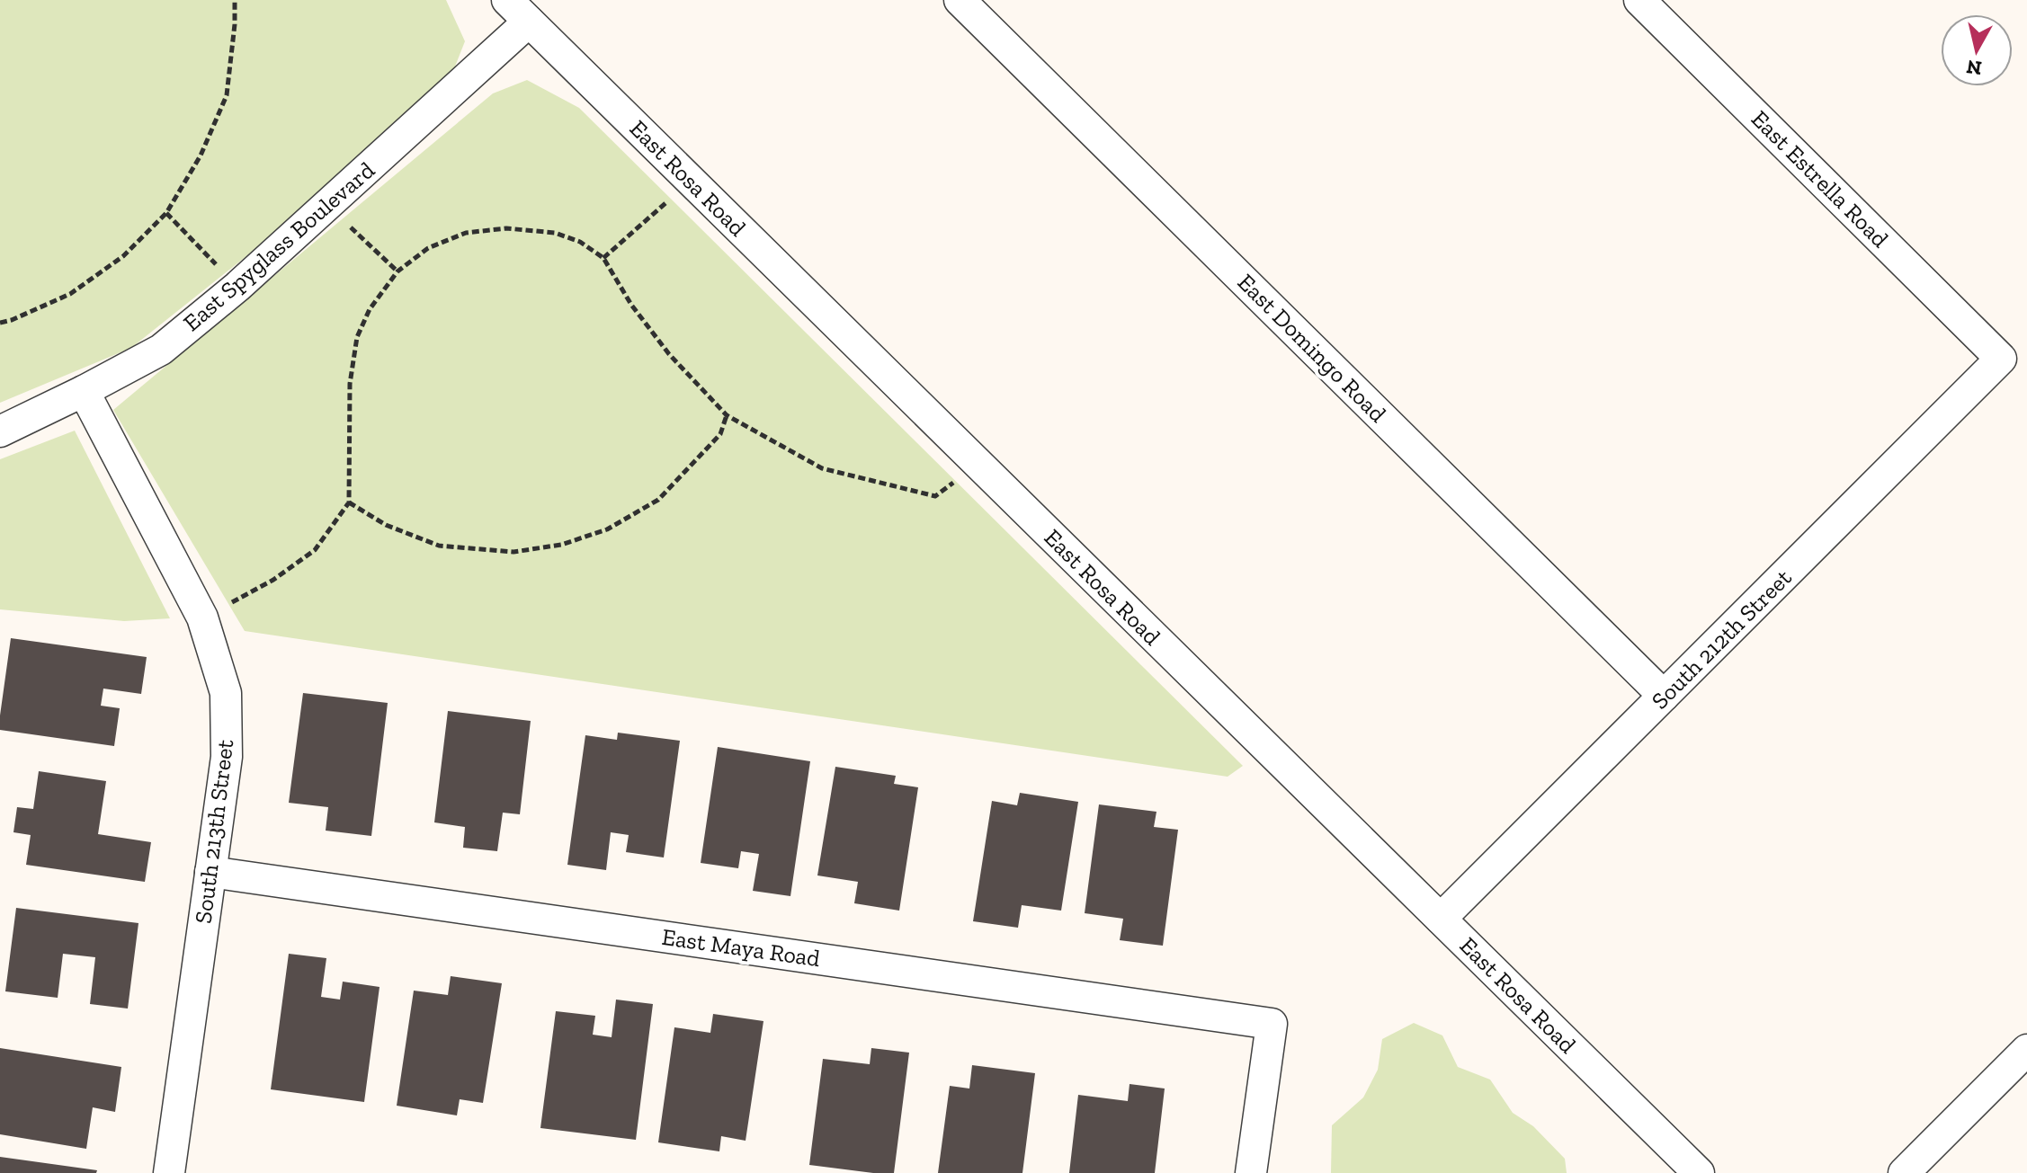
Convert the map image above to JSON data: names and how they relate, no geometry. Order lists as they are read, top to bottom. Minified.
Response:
{"streets":{"street":["East Rosa Road","East Estrella Road","East Spyglass Boulevard","East Domingo Road","South 212th Street","South 213th Street","East Maya Road"]},"crossings":[["East Rosa Road","East Spyglass Boulevard"],["East Rosa Road","South 212th Street"],["East Estrella Road","South 212th Street"],["East Spyglass Boulevard","South 213th Street"],["East Domingo Road","South 212th Street"],["South 213th Street","East Maya Road"]],"north":"bottom"}
